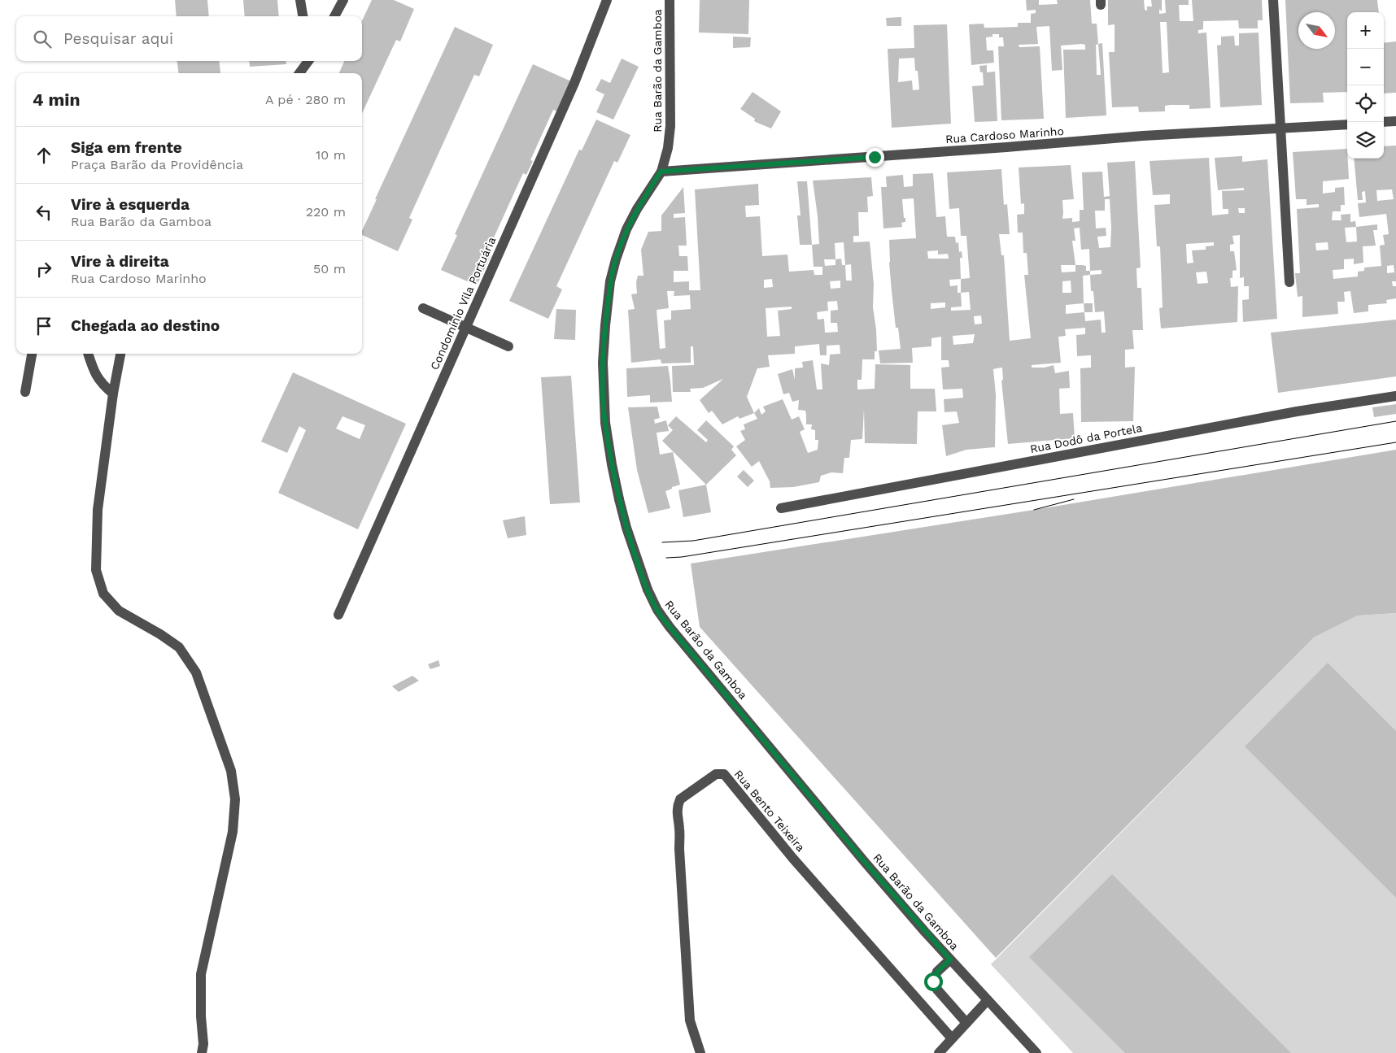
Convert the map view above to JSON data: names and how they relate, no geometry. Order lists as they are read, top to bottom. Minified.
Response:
{"streets":{"street":["Rua Barão da Gamboa","Rua Cardoso Marinho","Condomínio Vila Portuária","Rua Dodô da Portela","Rua Bento Teixeira"]},"crossings":[["Rua Barão da Gamboa","Rua Cardoso Marinho"]],"north":"bottom right","page":{"map_buttons":["+","−"],"search":"Pesquisar aqui","heading":["4 min","A pé · 280 m"],"list":[["Siga em frente","Praça Barão da Providência","10 m"],["Vire à esquerda","Rua Barão da Gamboa","220 m"],["Vire à direita","Rua Cardoso Marinho","50 m"],"Chegada ao destino"]}}
